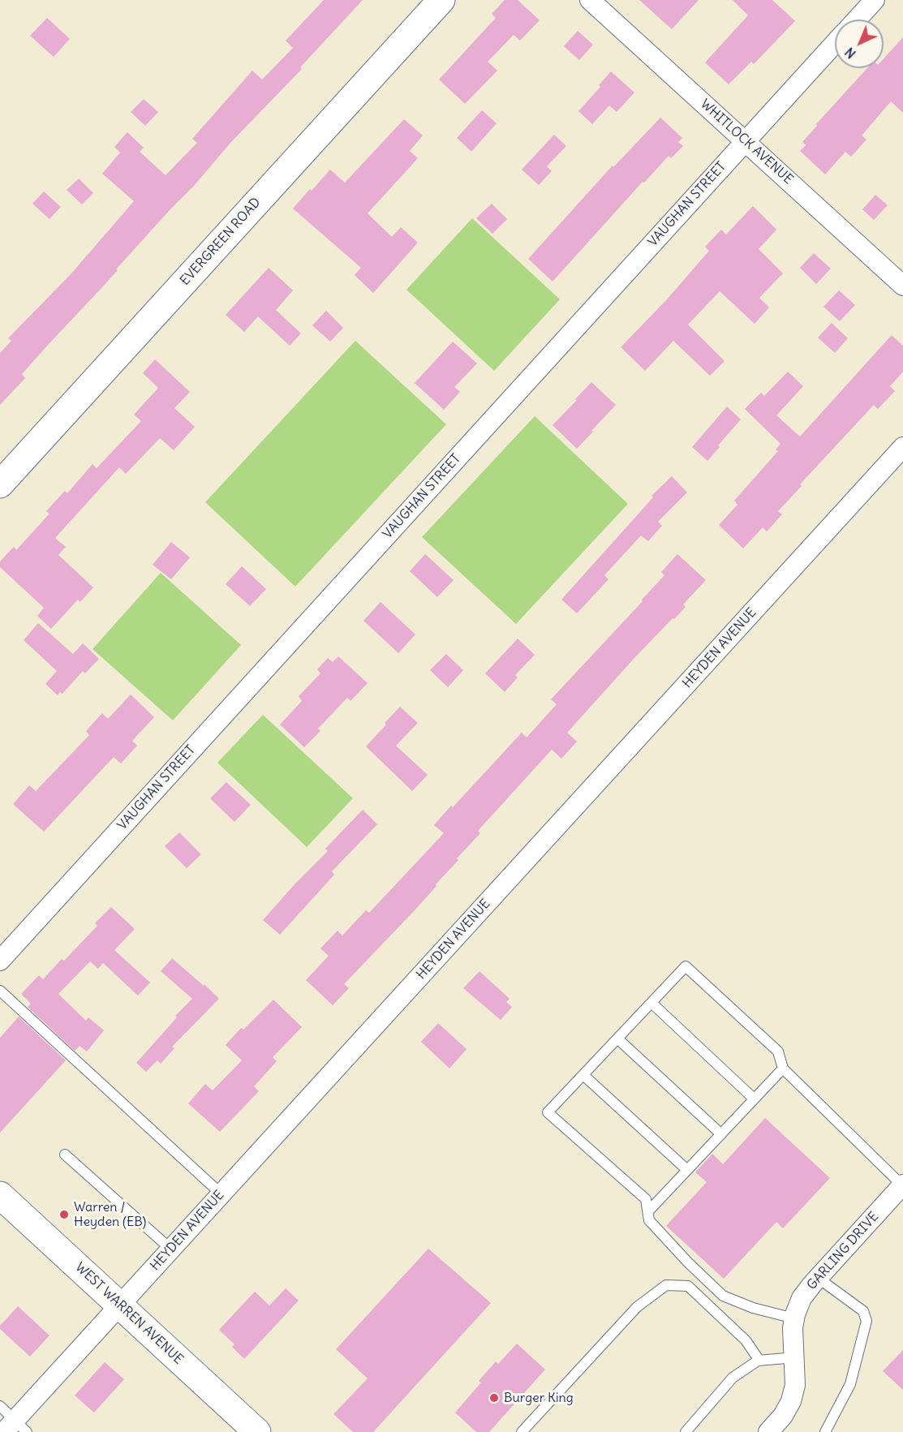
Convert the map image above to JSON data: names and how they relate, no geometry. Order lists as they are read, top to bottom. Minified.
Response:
{"streets":{"street":["WHITLOCK AVENUE","VAUGHAN STREET","EVERGREEN ROAD","HEYDEN AVENUE","GARLING DRIVE","WEST WARREN AVENUE"]},"crossings":[["WHITLOCK AVENUE","VAUGHAN STREET"],["HEYDEN AVENUE","WEST WARREN AVENUE"]],"places":["Warren / Heyden (EB)","Burger King"],"north":"bottom left"}
